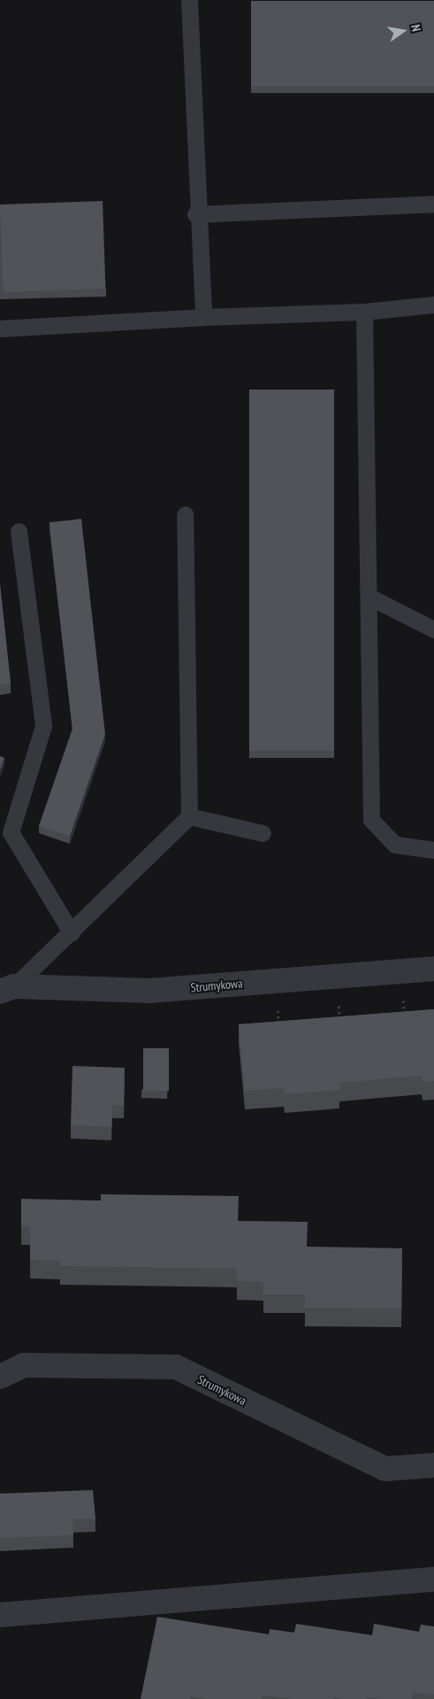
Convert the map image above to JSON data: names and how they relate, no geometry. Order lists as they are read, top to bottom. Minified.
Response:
{"streets":{"street":["Strumykowa"]},"north":"right"}
